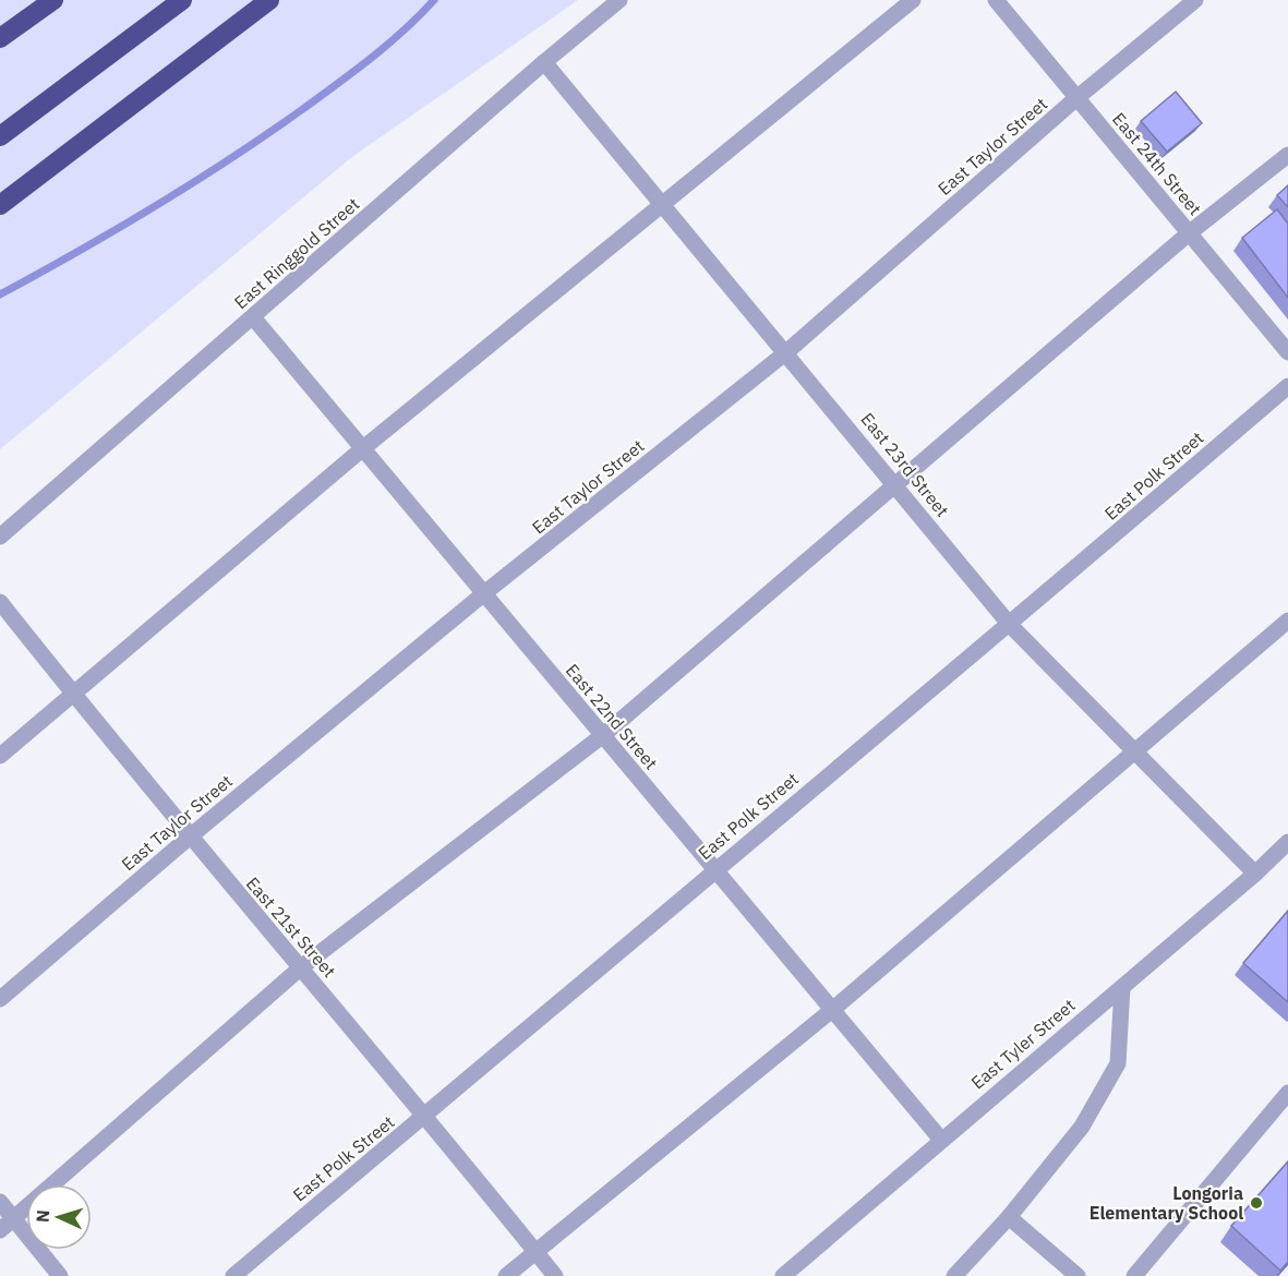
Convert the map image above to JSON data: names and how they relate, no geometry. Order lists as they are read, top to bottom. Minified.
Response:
{"streets":{"street":["East Taylor Street","East 24th Street","East Ringgold Street","East 23rd Street","East Polk Street","East 22nd Street","East 21st Street","East Tyler Street"]},"crossings":[["East Taylor Street","East 24th Street"],["East Taylor Street","East 23rd Street"],["East Taylor Street","East 22nd Street"],["East Taylor Street","East 21st Street"],["East Ringgold Street","East 23rd Street"],["East Ringgold Street","East 22nd Street"],["East 23rd Street","East Polk Street"],["East 23rd Street","East Tyler Street"],["East Polk Street","East 22nd Street"],["East Polk Street","East 21st Street"],["East 22nd Street","East Tyler Street"]],"places":["Longoria Elementary School"],"north":"left"}
